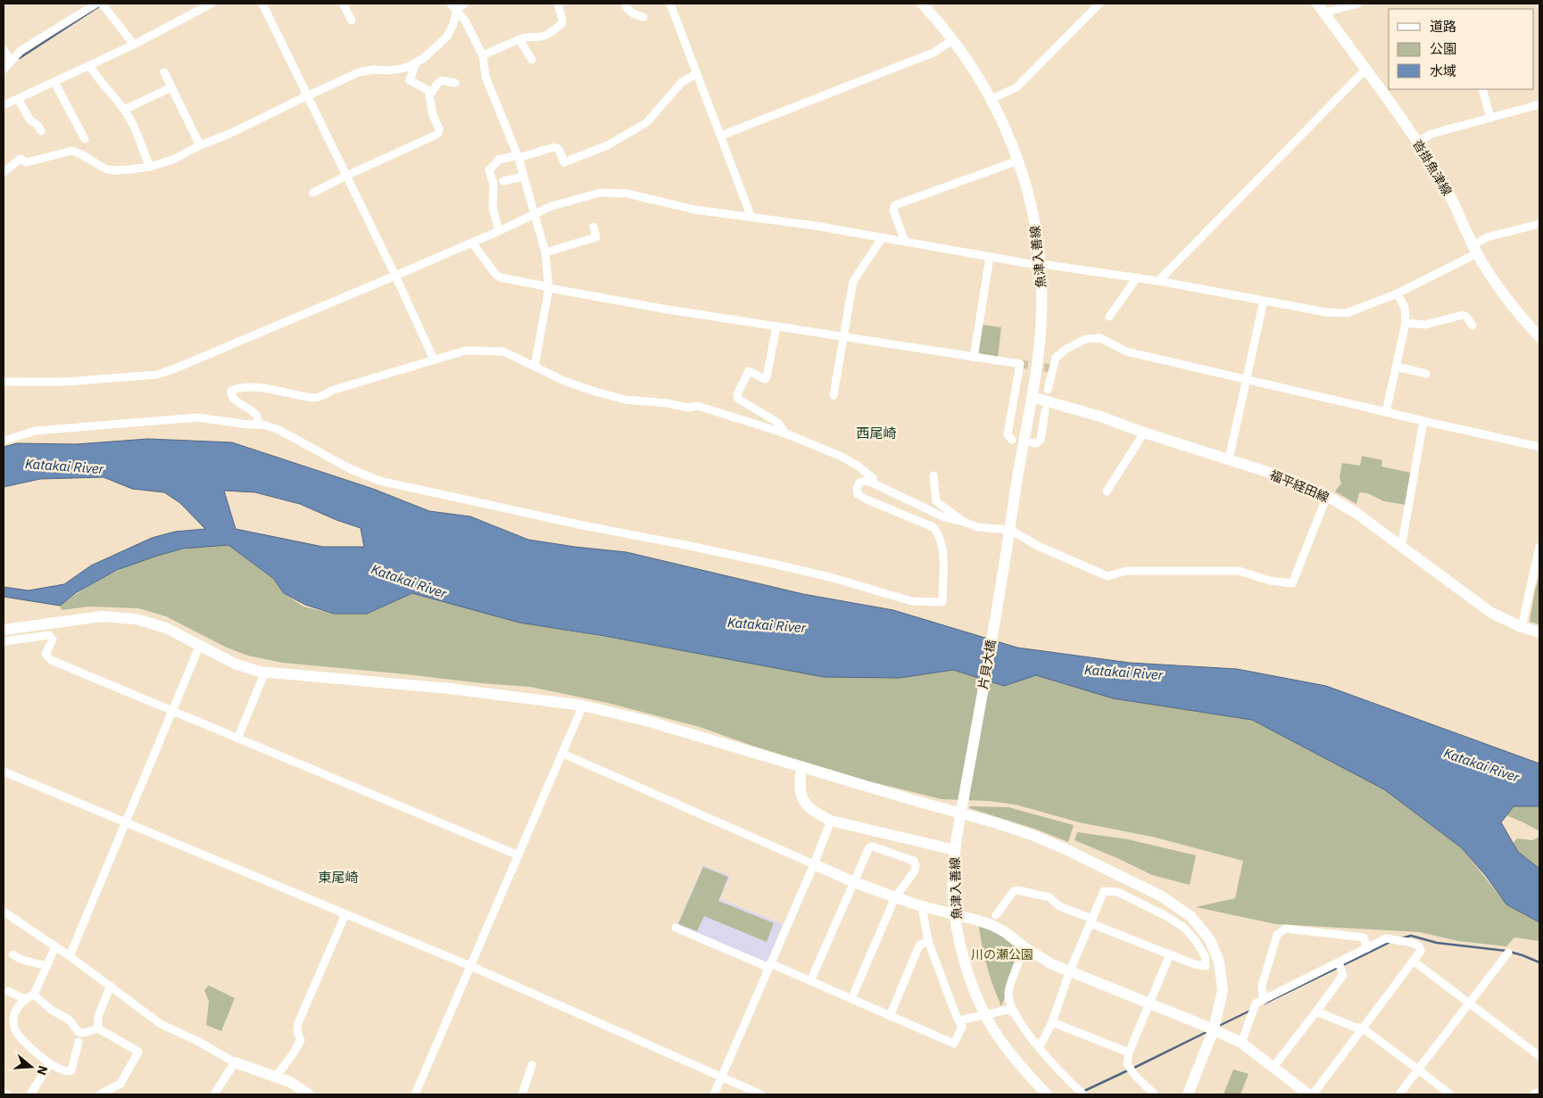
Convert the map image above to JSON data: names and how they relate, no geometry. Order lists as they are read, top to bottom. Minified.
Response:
{"streets":{"street":["沓掛魚津線","魚津入善線","福平経田線","片貝大橋"]},"crossings":[["魚津入善線","福平経田線"],["魚津入善線","片貝大橋"]],"districts":["西尾崎","東尾崎"],"water":["Katakai River"],"parks":["川の瀬公園"],"legend":["道路","公園","水域"],"north":"right"}
